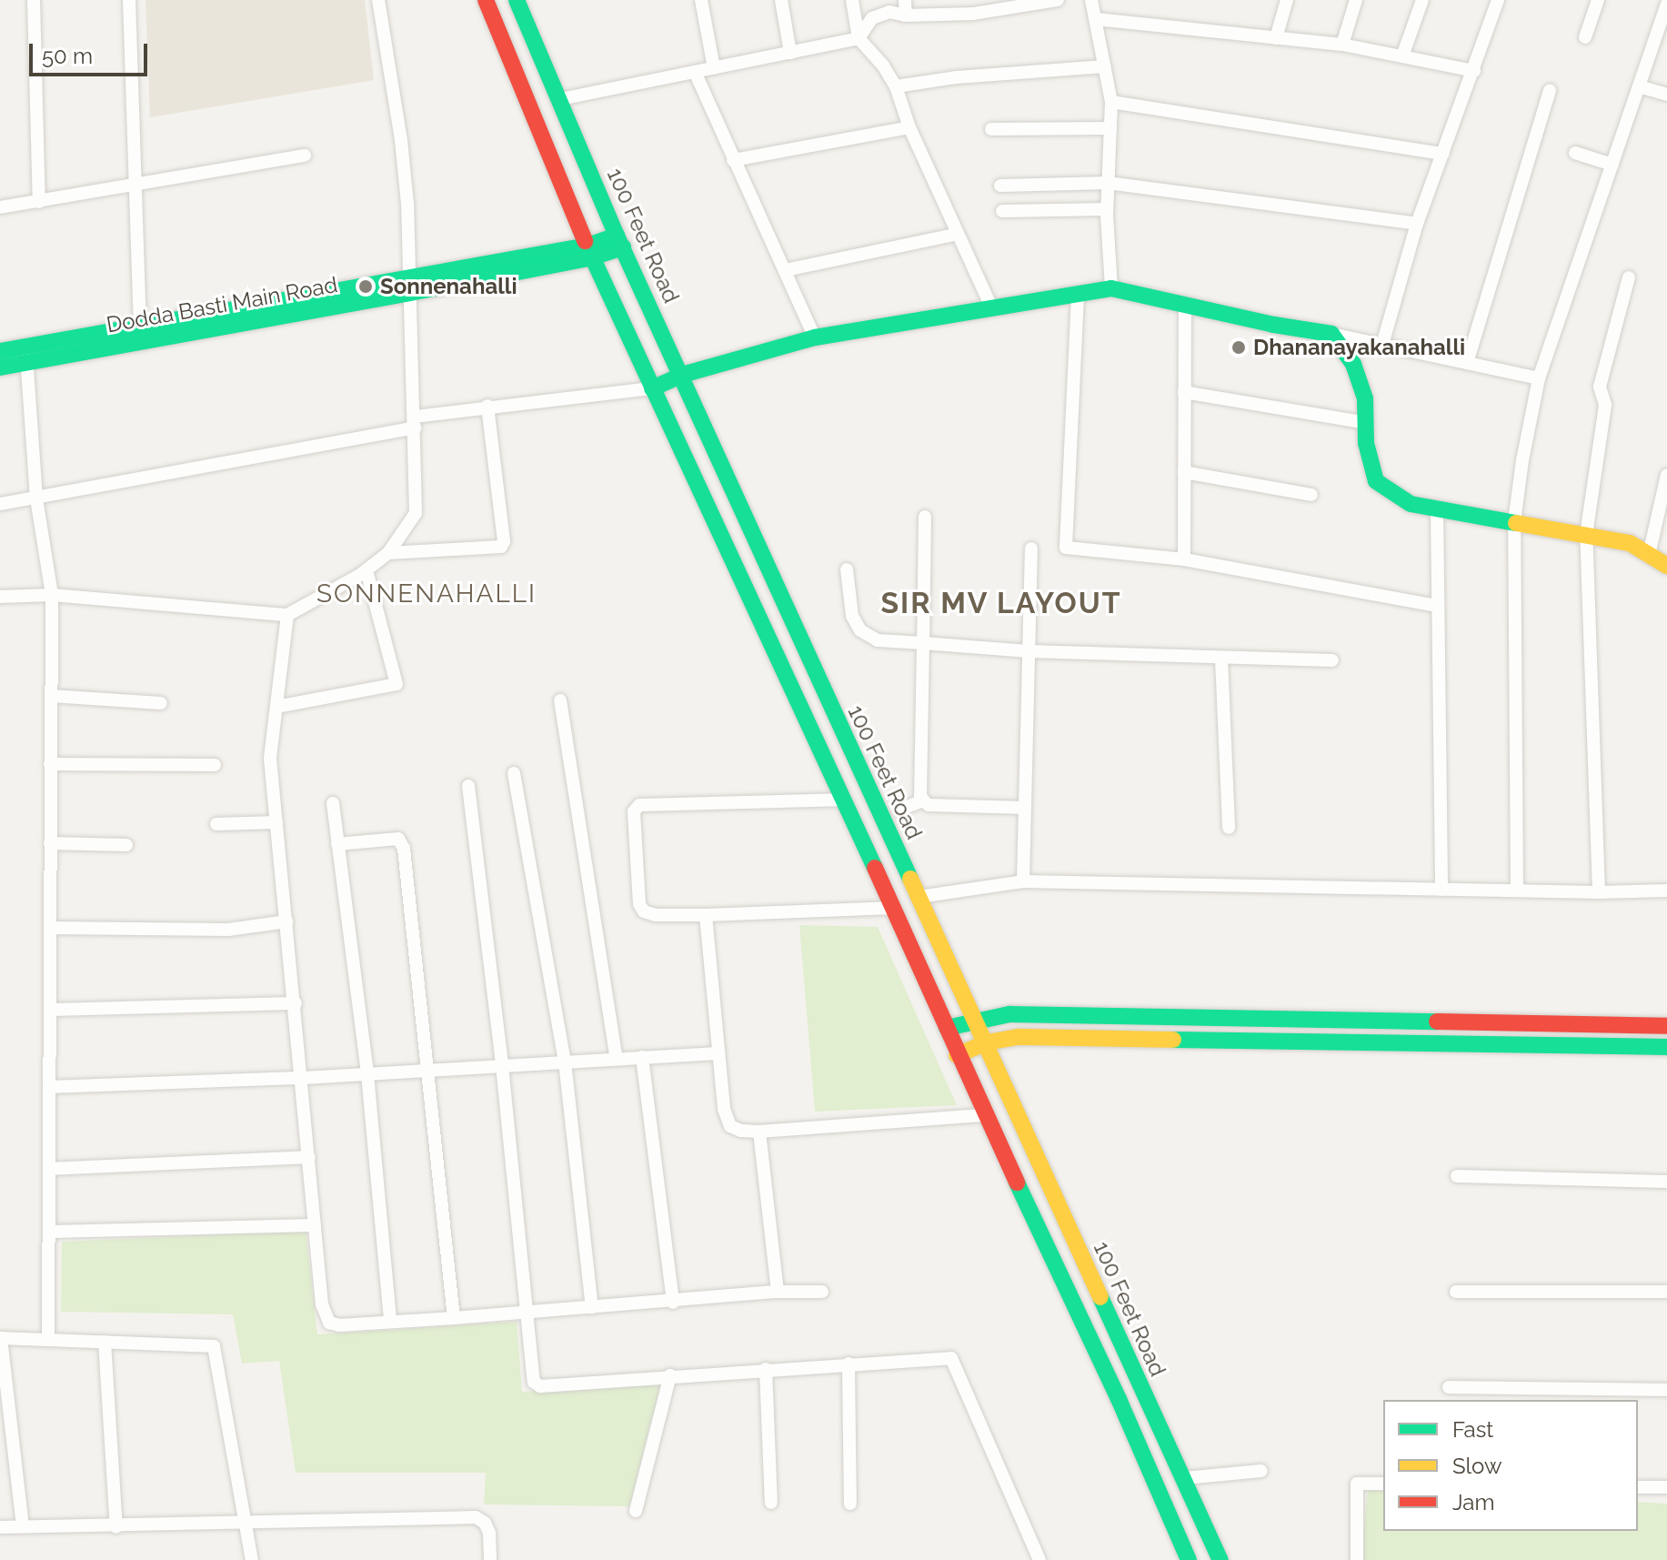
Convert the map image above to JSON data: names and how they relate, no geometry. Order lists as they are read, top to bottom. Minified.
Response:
{"streets":{"street":["100 Feet Road","Dodda Basti Main Road"]},"crossings":[["100 Feet Road","Dodda Basti Main Road"]],"districts":["SONNENAHALLI","SIR MV LAYOUT"],"places":["Sonnenahalli","Dhananayakanahalli"],"legend":["Fast","Slow","Jam"],"scale_bar":"50 m"}
